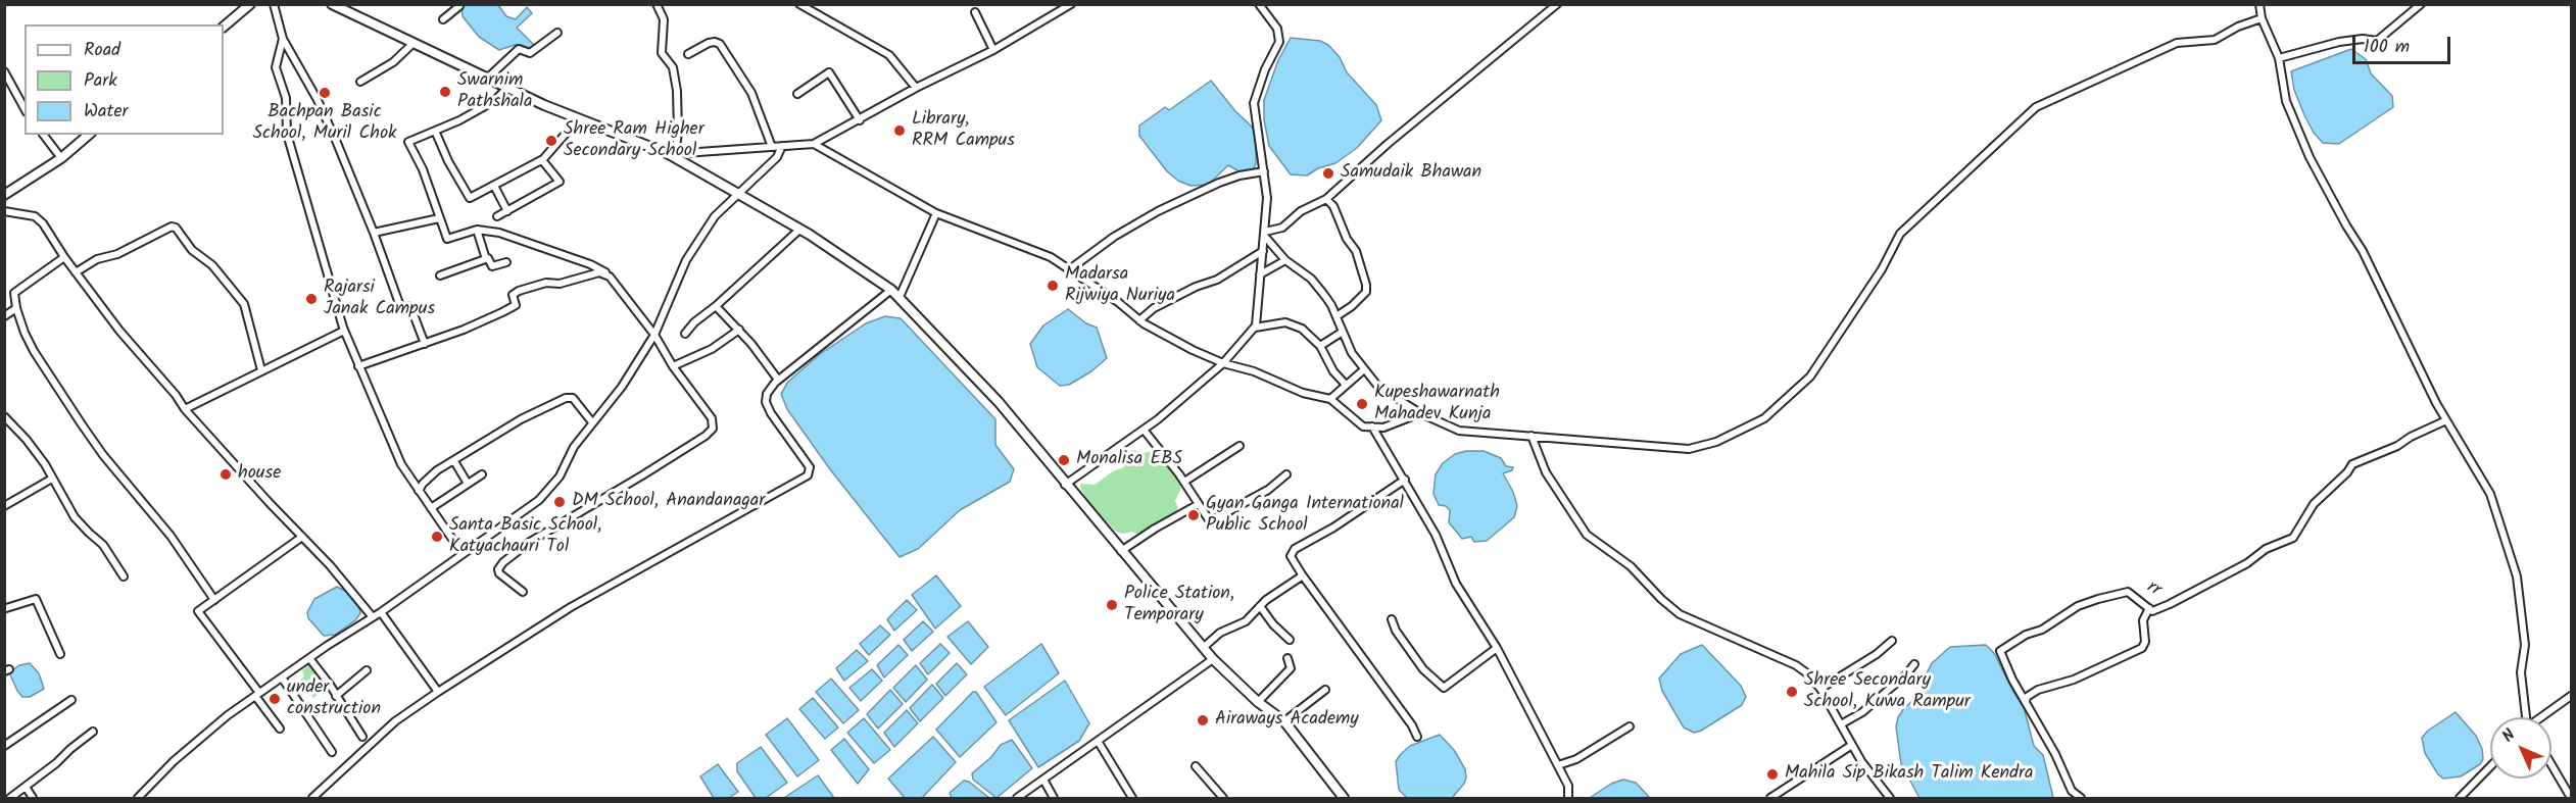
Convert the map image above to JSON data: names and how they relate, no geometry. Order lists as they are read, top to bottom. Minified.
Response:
{"streets":{"street":["rr"]},"places":["Swarnim Pathshala","Bachpan Basic School, Muril Chok","Library, RRM Campus","Shree Ram Higher Secondary School","Samudaik Bhawan","Madarsa Rijwiya Nuriya","Rajarsi Janak Campus","Kupeshawarnath Mahadev Kunja","Monalisa EBS","house","DM School, Anandanagar","Gyan Ganga International Public School","Santa Basic School, Katyachauri Tol","Police Station, Temporary","Shree Secondary School, Kuwa Rampur","under construction","Airaways Academy","Mahila Sip Bikash Talim Kendra"],"legend":["Road","Park","Water"],"scale_bar":"100 m","north":"top left"}
